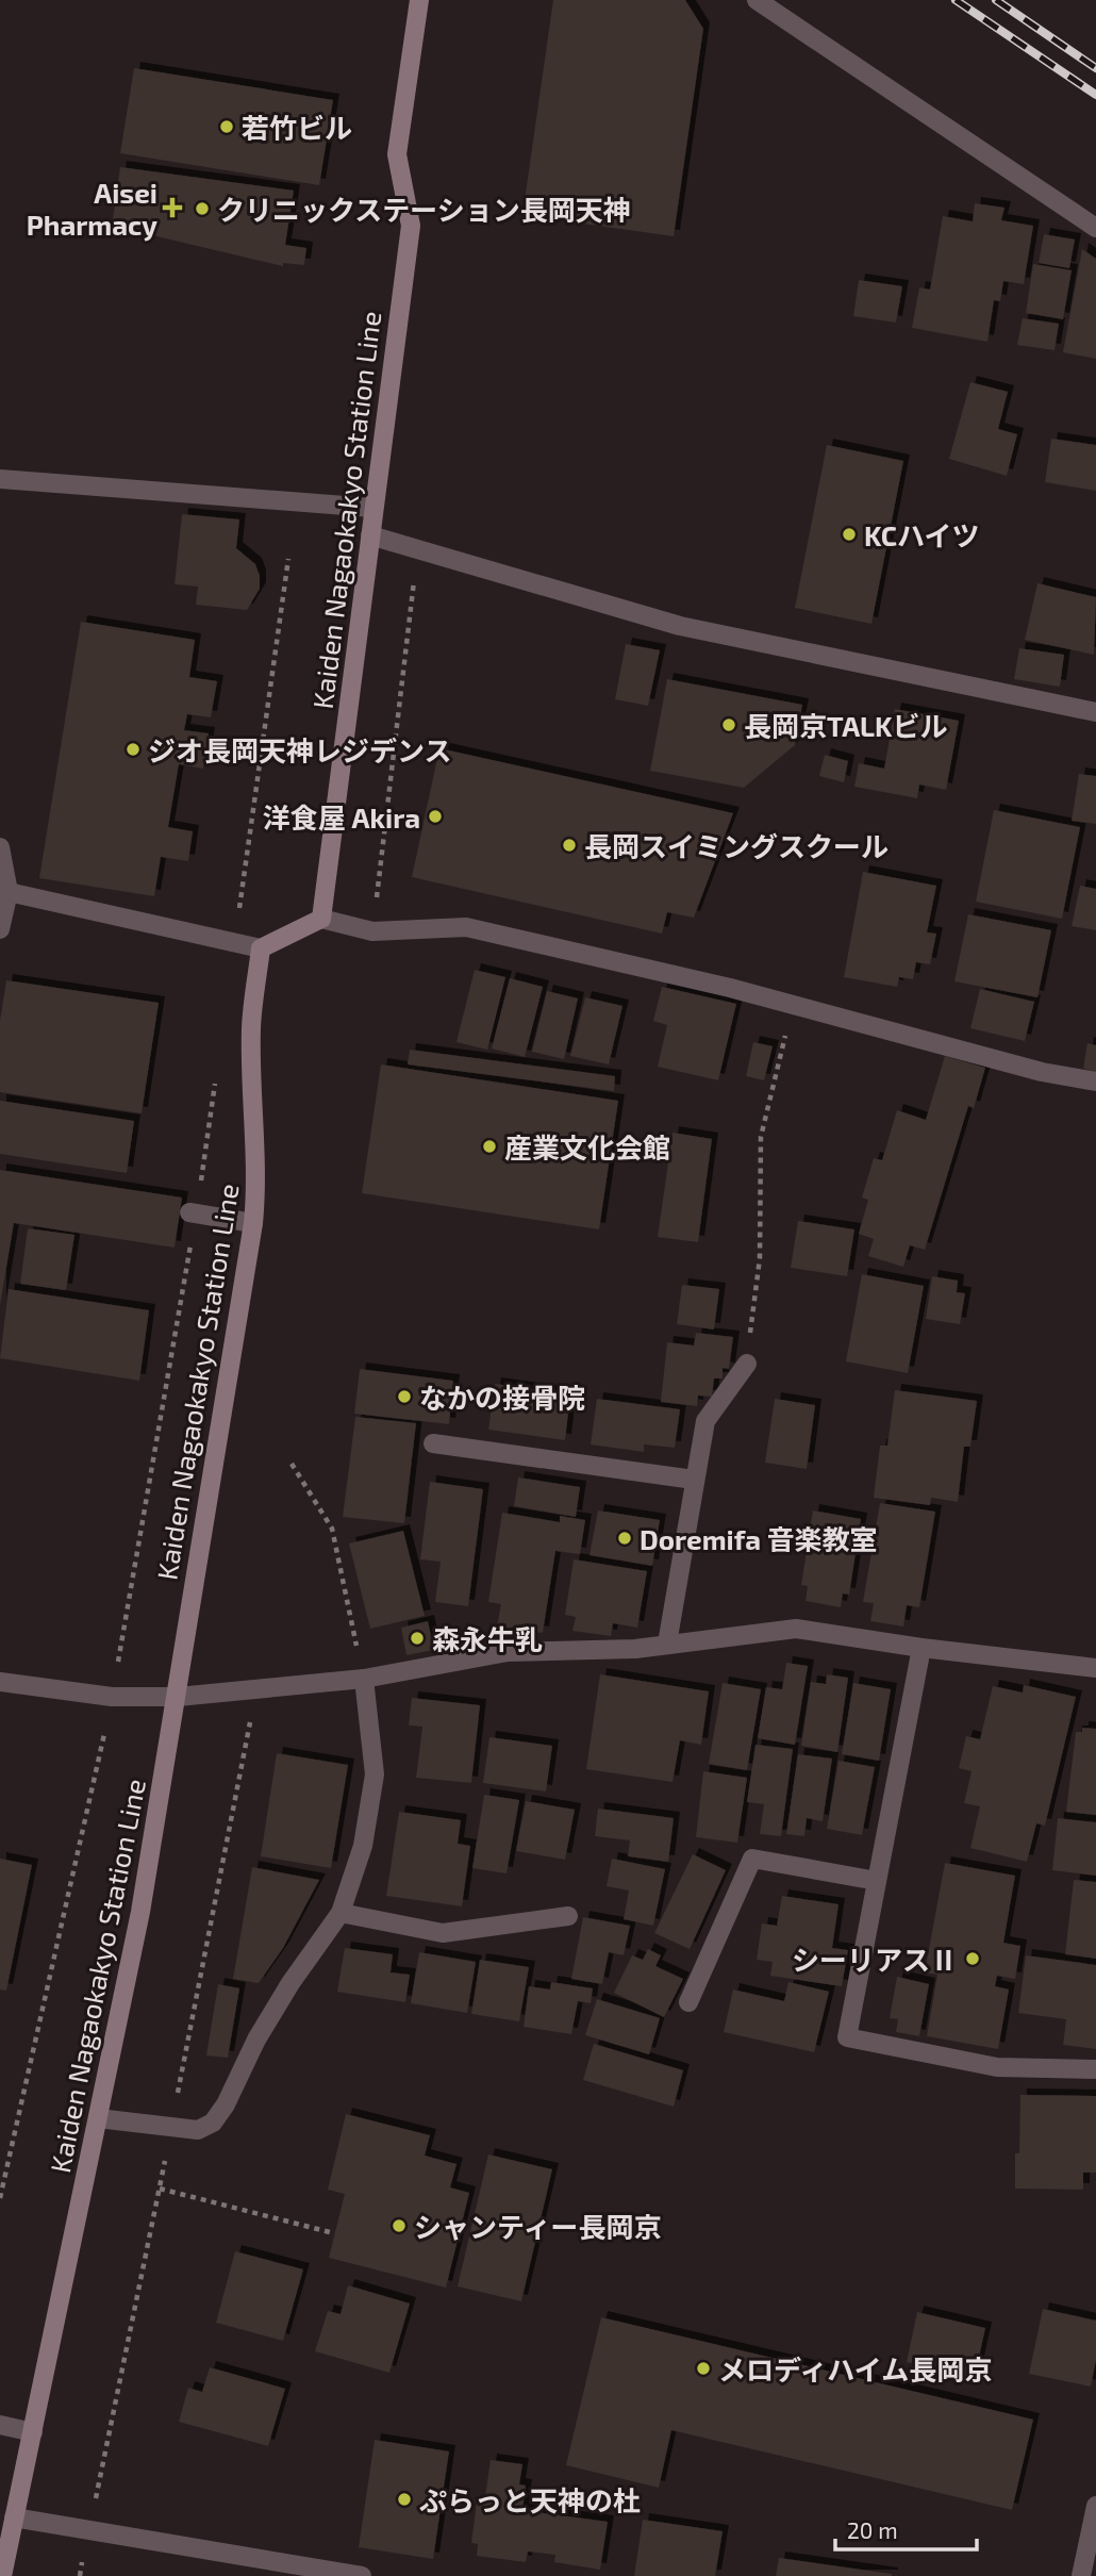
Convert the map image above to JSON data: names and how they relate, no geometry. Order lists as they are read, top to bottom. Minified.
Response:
{"streets":{"main road":["Kaiden Nagaokakyo Station Line"]},"places":{"other":["若竹ビル","クリニックステーション長岡天神","KCハイツ","長岡京TALKビル","ジオ長岡天神レジデンス","洋食屋 Akira","長岡スイミングスクール","産業文化会館","なかの接骨院","Doremifa 音楽教室","森永牛乳","シーリアスⅡ","シャンティー長岡京","メロディハイム長岡京","ぷらっと天神の杜"],"health":["Aisei Pharmacy"]},"scale_bar":"20 m"}
